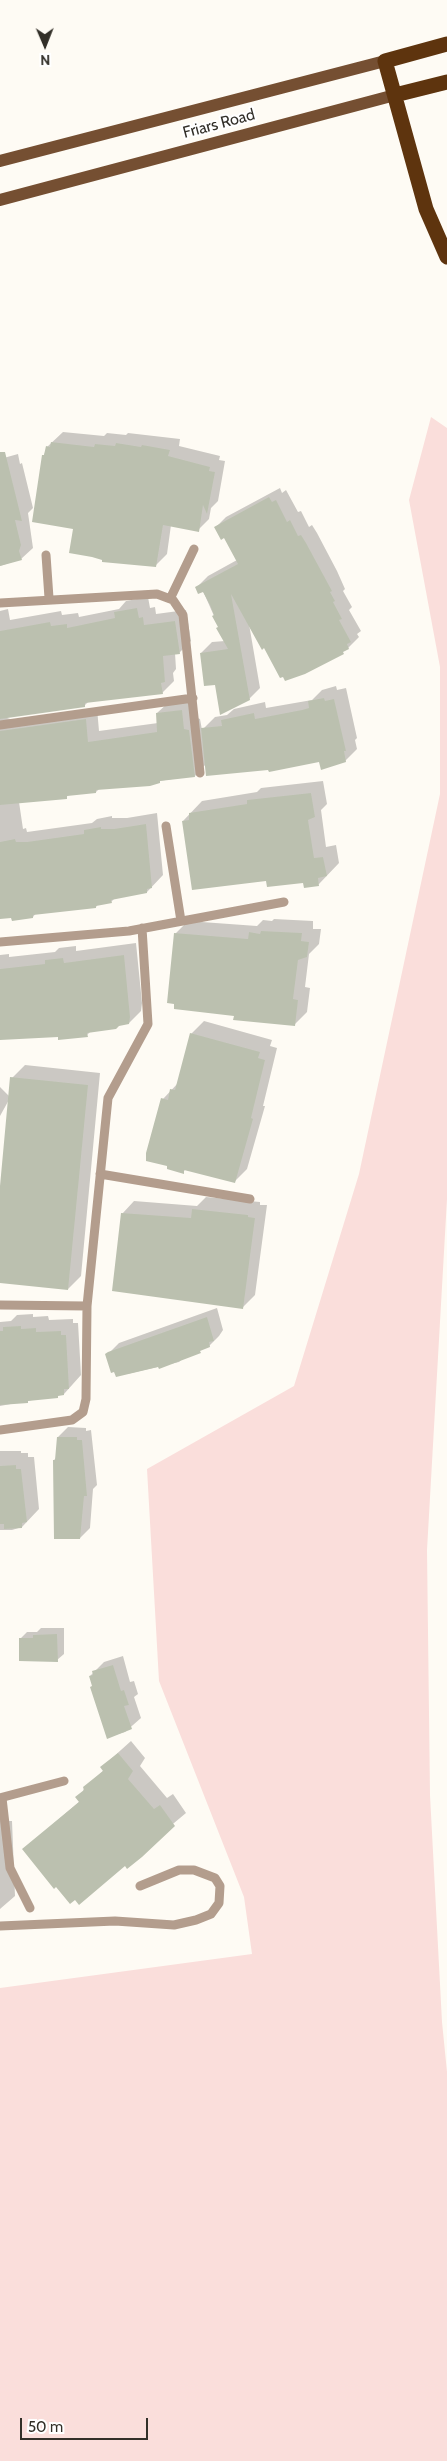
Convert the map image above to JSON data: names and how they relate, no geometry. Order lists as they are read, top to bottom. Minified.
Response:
{"streets":{"highway":["Friars Road"]},"scale_bar":"50 m","north":"bottom"}
